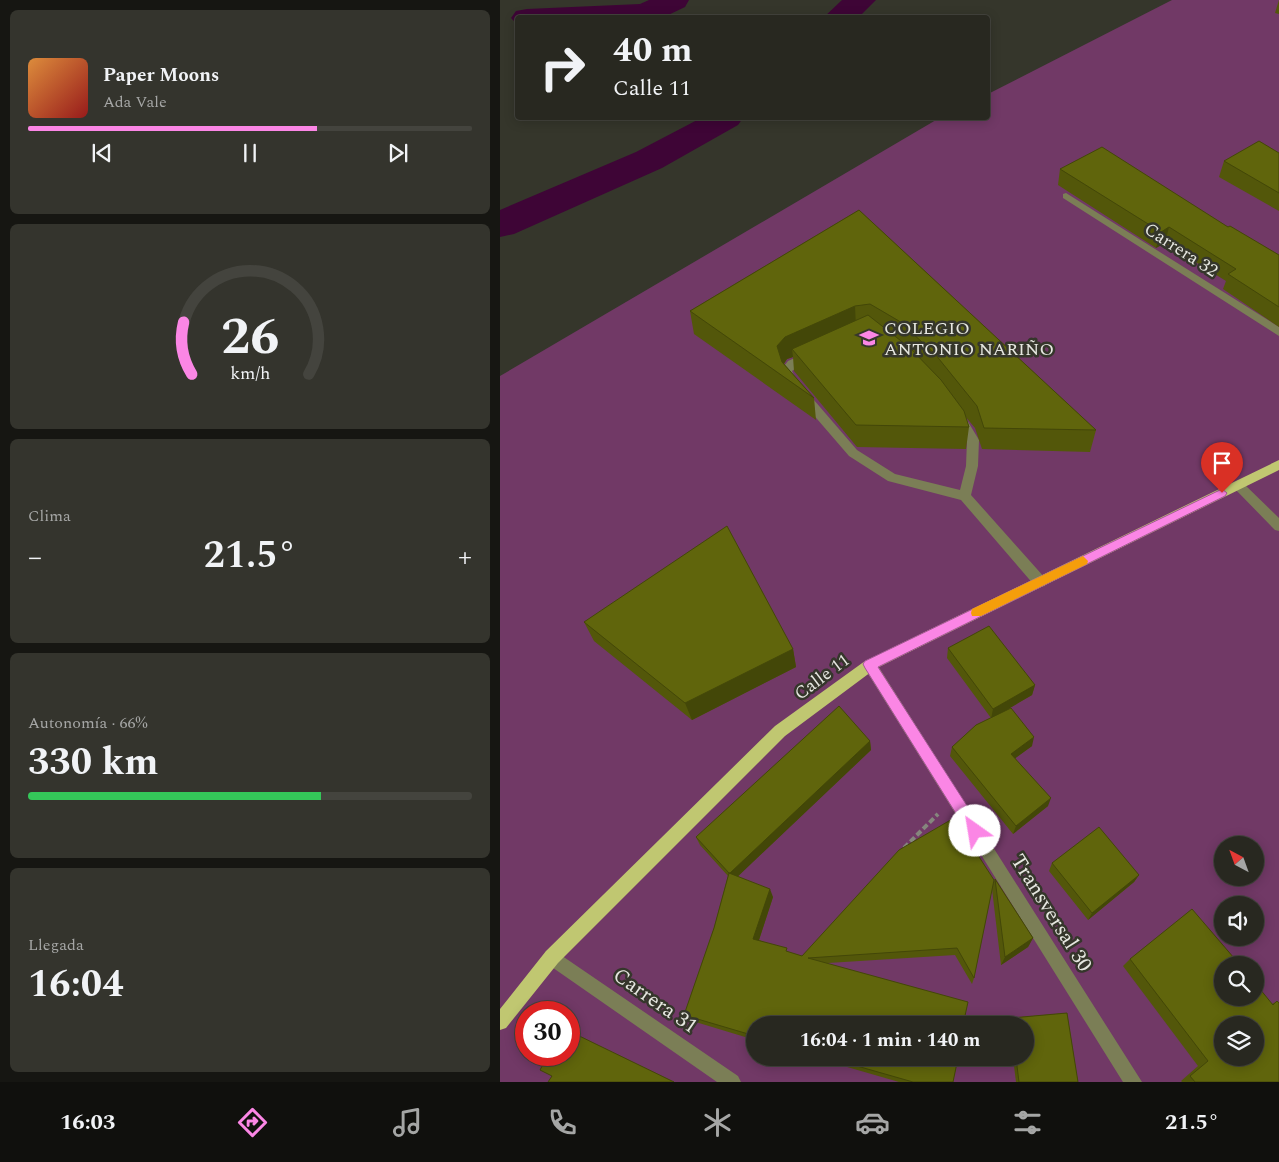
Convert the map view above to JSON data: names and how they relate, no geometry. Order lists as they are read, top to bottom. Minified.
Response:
{"streets":{"main road":["Calle 11"],"street":["Carrera 32","Transversal 30","Carrera 31"]},"crossings":[["Calle 11","Transversal 30"],["Calle 11","Carrera 31"]],"places":{"school or university":["COLEGIO ANTONIO NARIÑO"]},"north":"top left","page":{"turn":["40 m","Calle 11"],"song":["Paper Moons","Ada Vale"],"tile":["Clima",["Autonomía · 66%","330 km"],["Llegada","16:04"]],"heat":["−","21.5°","+"],"limit":"30","trip":"16:04 · 1 min · 140 m","tabs":["16:03","21.5°"],"gauge":["26","km/h"]}}
